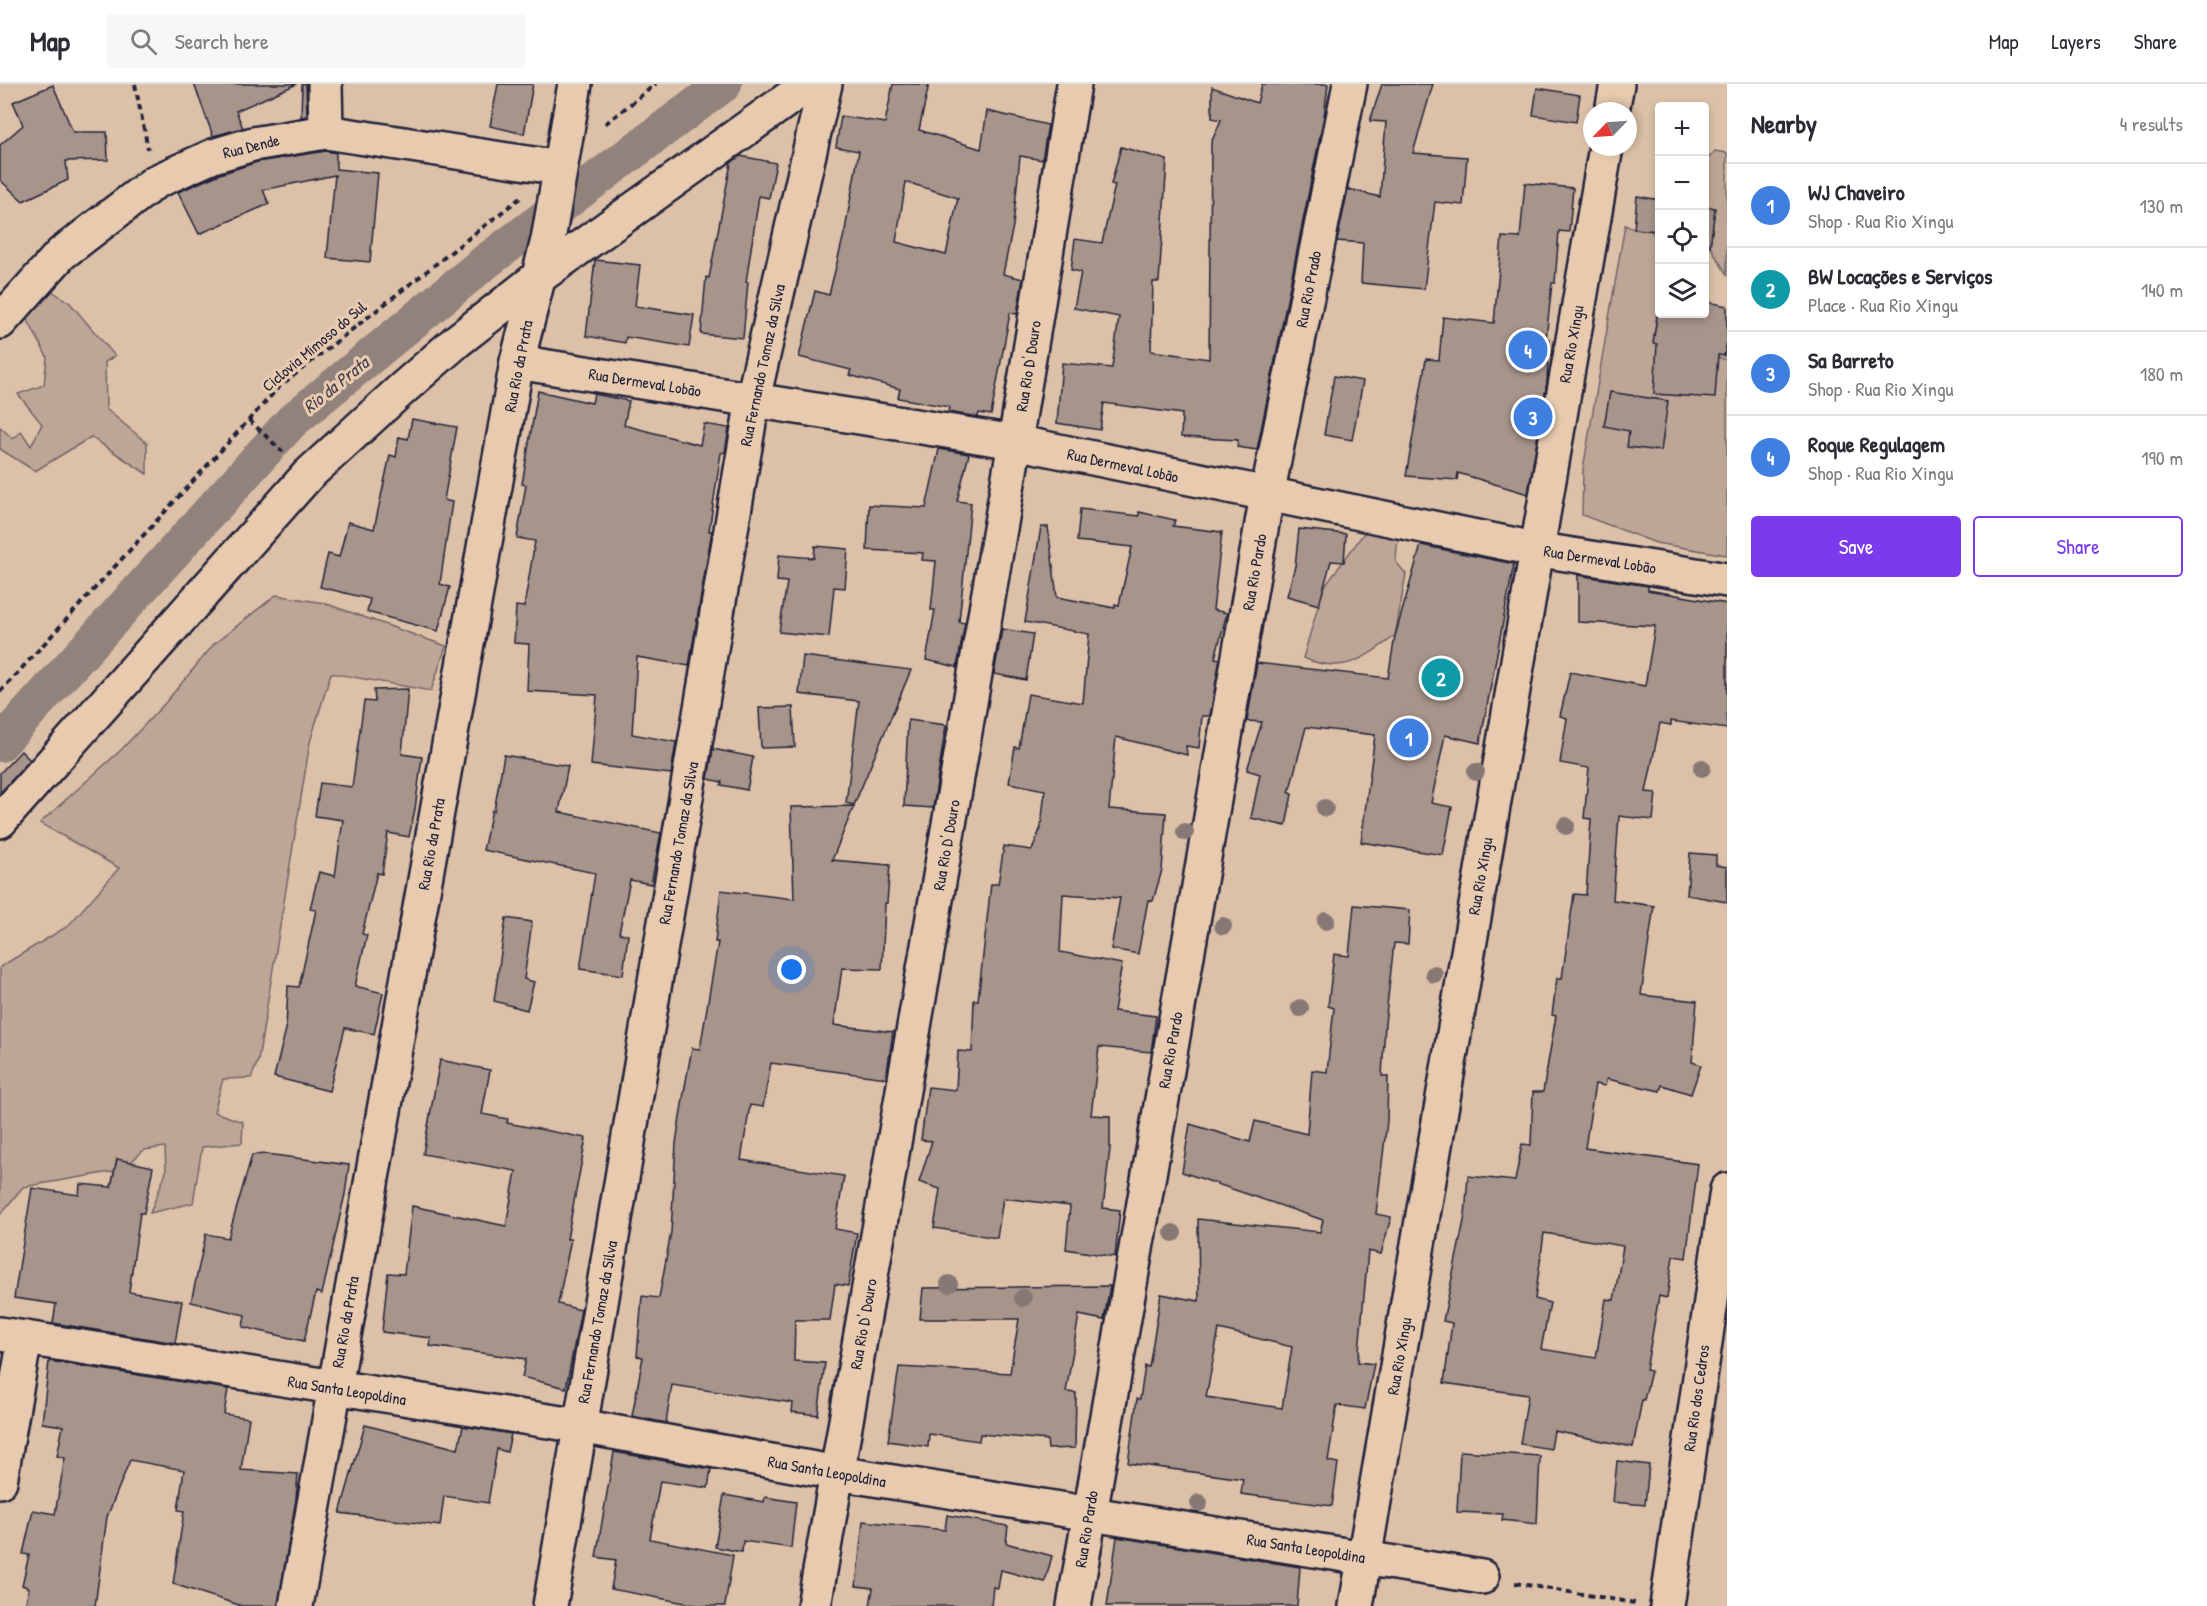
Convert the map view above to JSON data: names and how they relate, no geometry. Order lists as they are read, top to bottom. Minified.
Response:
{"streets":{"street":["Rua Dende","Rua Rio Prado","Rua Rio Xingu","Rua Fernando Tomaz da Silva","Rua Rio da Prata","Rua Rio D' Douro","Rua Dermeval Lobão","Rua Rio Pardo","Rua Santa Leopoldina","Rua Rio dos Cedros"],"path":["Ciclovia Mimoso do Sul"]},"crossings":[["Rua Dende","Ciclovia Mimoso do Sul"],["Rua Dende","Rua Rio da Prata"],["Rua Rio Prado","Rua Dermeval Lobão"],["Rua Rio Prado","Rua Rio Pardo"],["Rua Rio Xingu","Rua Dermeval Lobão"],["Rua Rio Xingu","Rua Santa Leopoldina"],["Ciclovia Mimoso do Sul","Rua Rio da Prata"],["Rua Fernando Tomaz da Silva","Rua Dermeval Lobão"],["Rua Fernando Tomaz da Silva","Rua Santa Leopoldina"],["Rua Rio da Prata","Rua Dermeval Lobão"],["Rua Rio da Prata","Rua Santa Leopoldina"],["Rua Rio D' Douro","Rua Dermeval Lobão"],["Rua Rio D' Douro","Rua Santa Leopoldina"],["Rua Dermeval Lobão","Rua Rio Pardo"],["Rua Rio Pardo","Rua Santa Leopoldina"]],"water":["Rio da Prata"],"north":"bottom left","page":{"header":"Map","search":"Search here","nav":["Map","Layers","Share"],"heading":["Nearby","4 results"],"map_buttons":["+","−"],"list":[{"mark":"1","name":"WJ Chaveiro","note":"Shop · Rua Rio Xingu","value":"130 m"},{"mark":"2","name":"BW Locações e Serviços","note":"Place · Rua Rio Xingu","value":"140 m"},{"mark":"3","name":"Sa Barreto","note":"Shop · Rua Rio Xingu","value":"180 m"},{"mark":"4","name":"Roque Regulagem","note":"Shop · Rua Rio Xingu","value":"190 m"}],"pins":["4","3","2","1"],"buttons":["Save","Share"]}}
